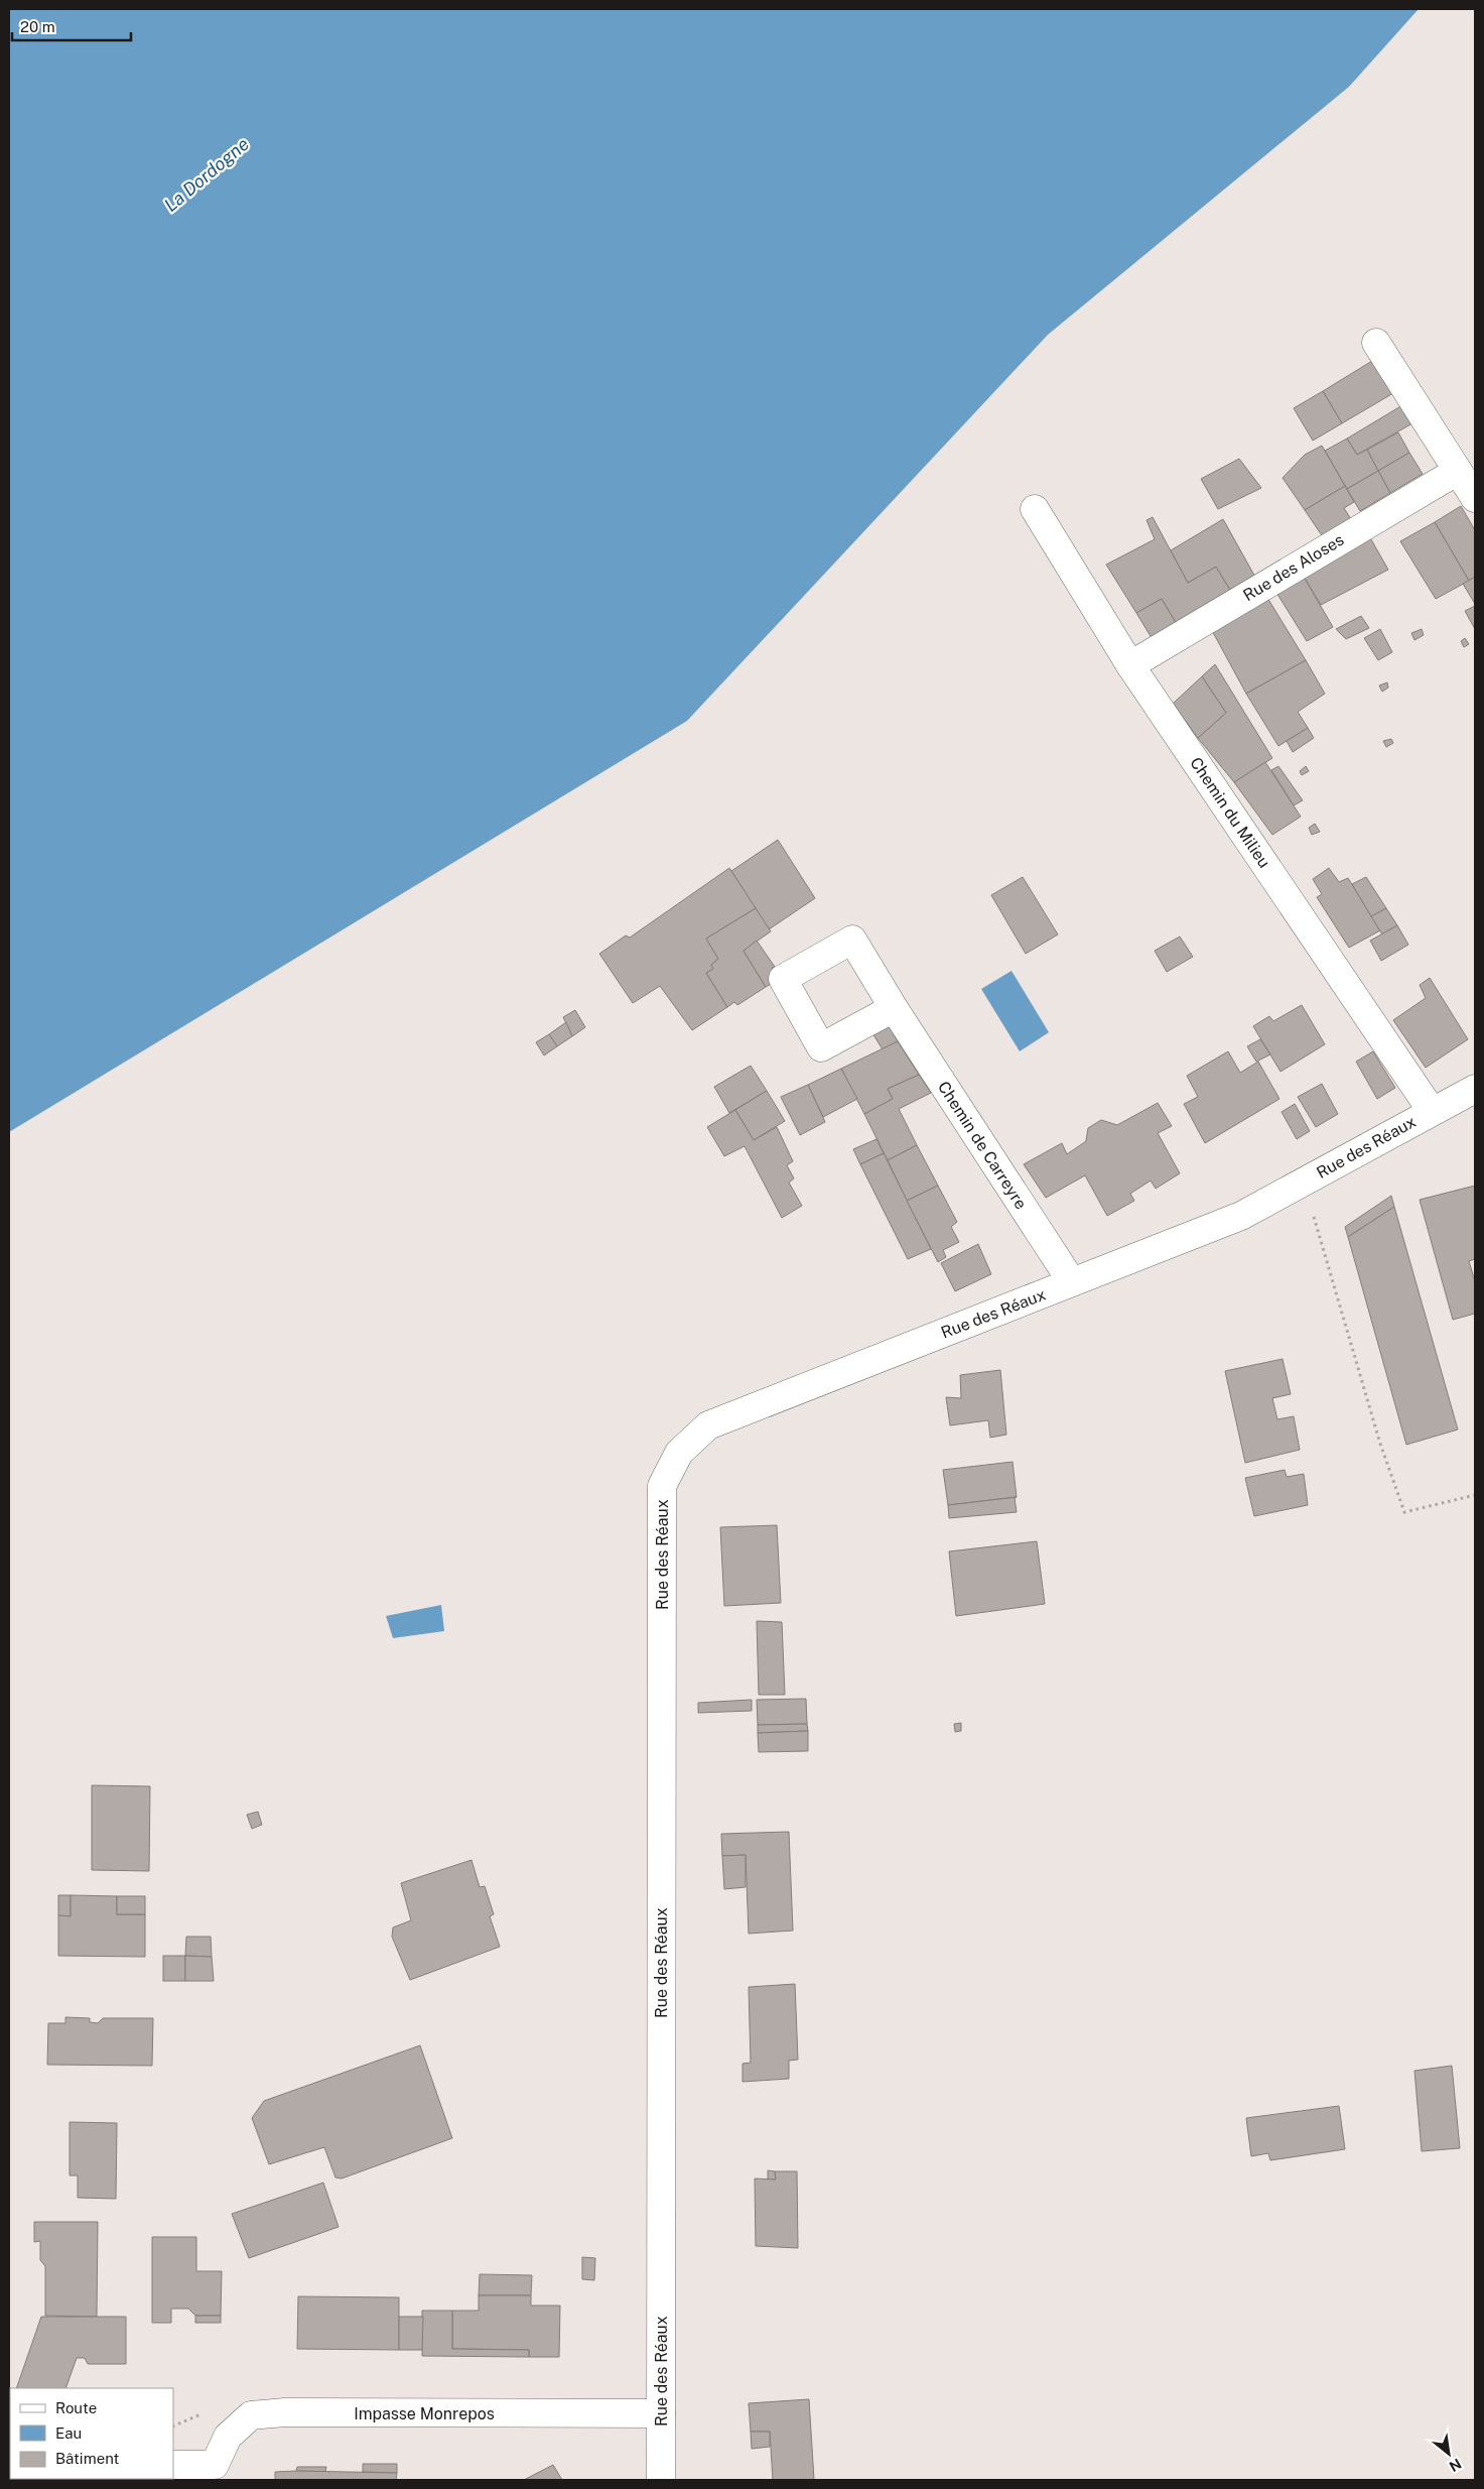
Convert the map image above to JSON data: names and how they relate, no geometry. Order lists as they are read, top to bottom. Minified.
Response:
{"streets":{"street":["Rue des Aloses","Chemin du Milieu","Chemin de Carreyre","Rue des Réaux","Impasse Monrepos"]},"crossings":[["Rue des Aloses","Chemin du Milieu"],["Chemin du Milieu","Rue des Réaux"],["Chemin de Carreyre","Rue des Réaux"],["Rue des Réaux","Impasse Monrepos"]],"water":["La Dordogne"],"legend":["Route","Eau","Bâtiment"],"scale_bar":"20 m","north":"bottom right"}
